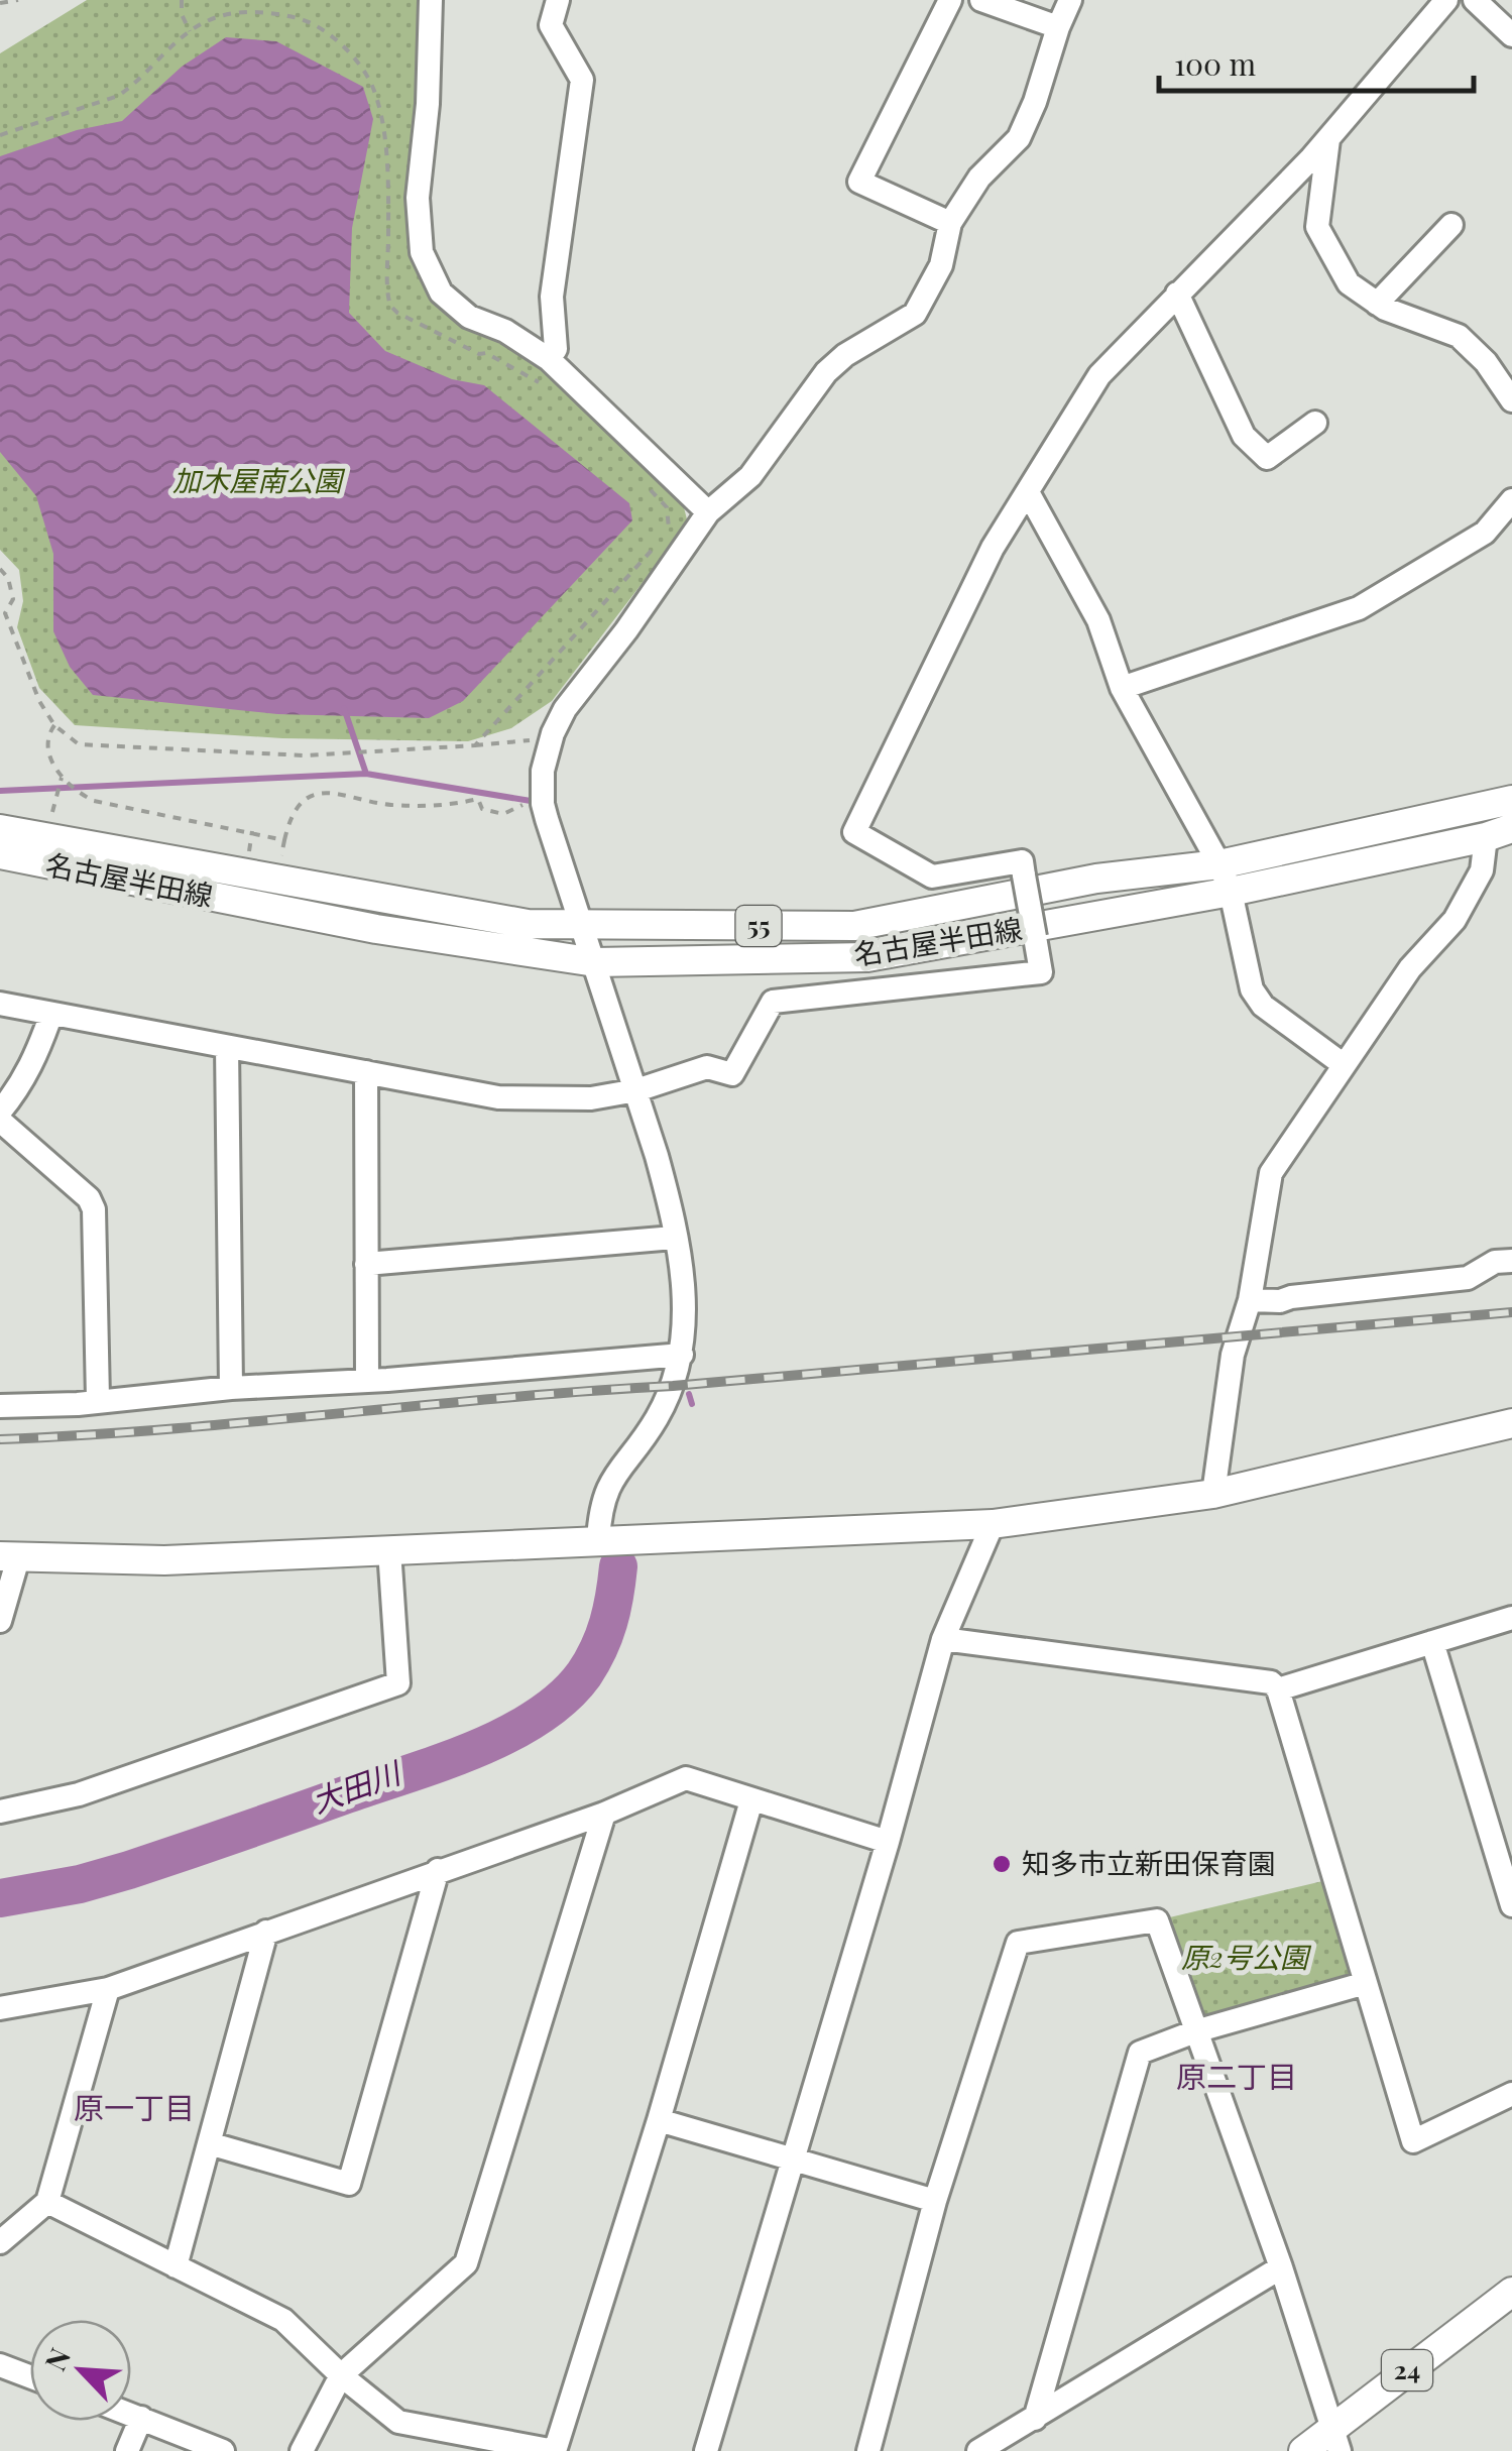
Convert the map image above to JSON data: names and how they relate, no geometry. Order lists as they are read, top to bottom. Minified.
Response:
{"streets":{"main road":["名古屋半田線","55","24"]},"districts":["原二丁目","原一丁目"],"water":["大田川"],"parks":["加木屋南公園","原2号公園"],"places":["知多市立新田保育園"],"scale_bar":"100 m","north":"top left"}
